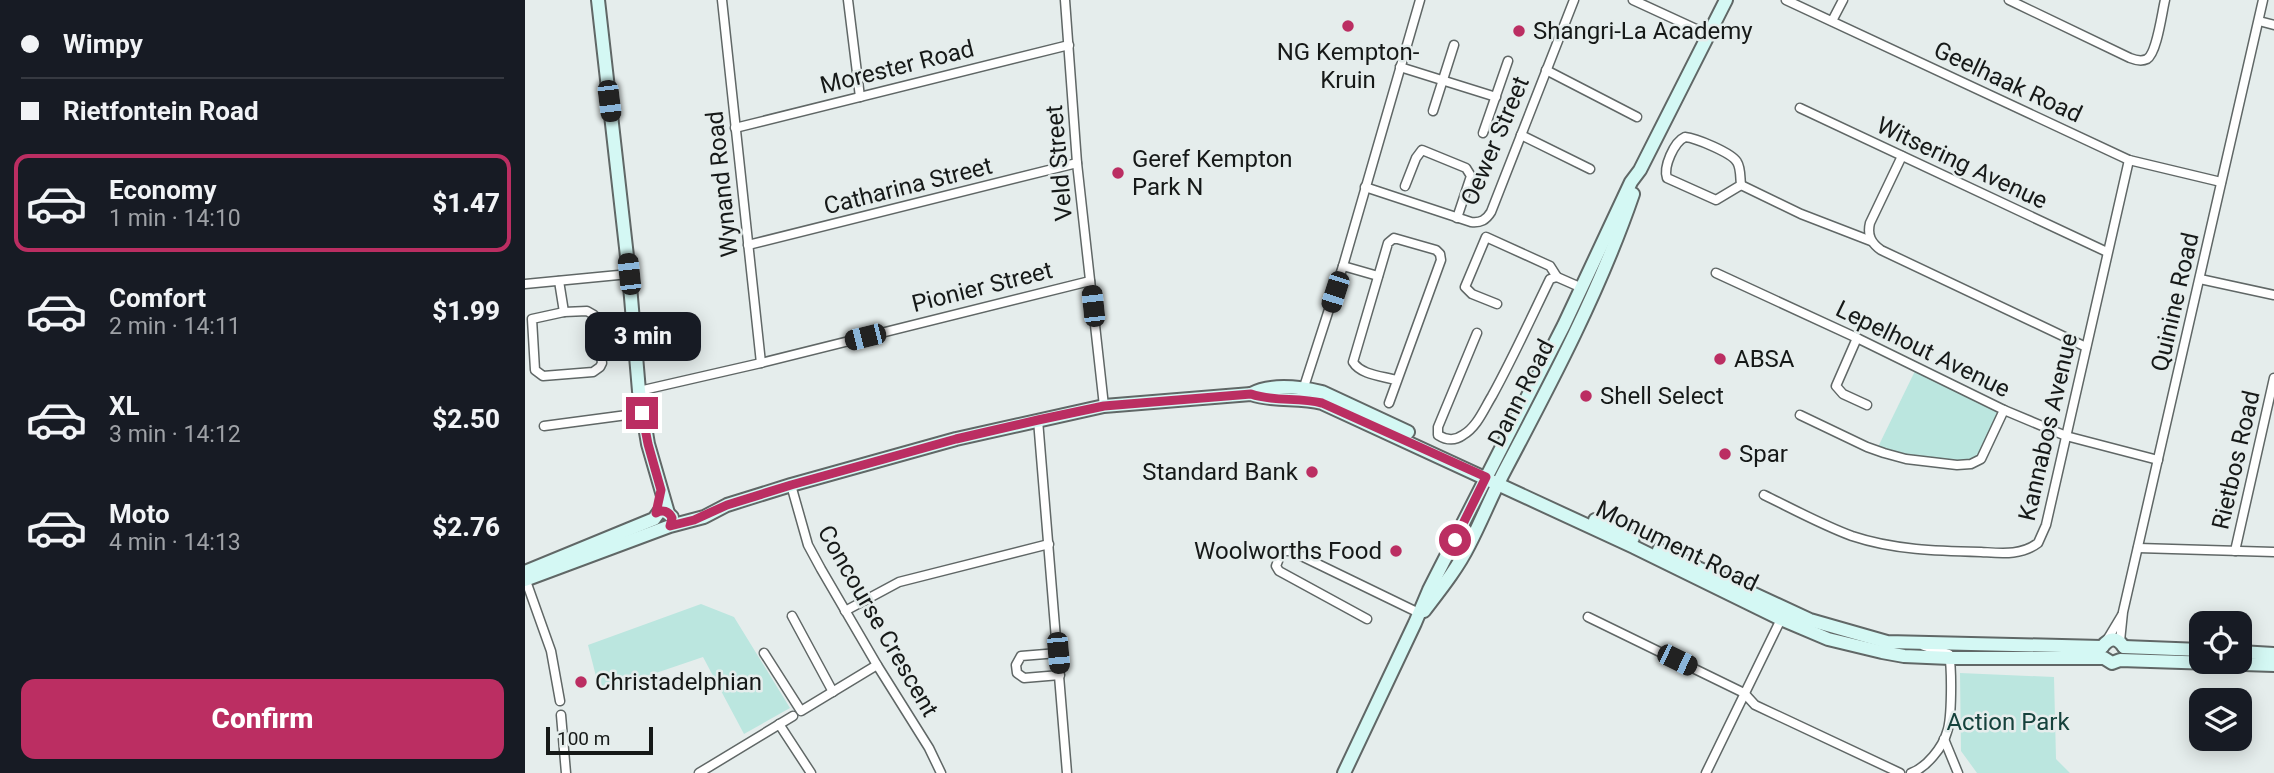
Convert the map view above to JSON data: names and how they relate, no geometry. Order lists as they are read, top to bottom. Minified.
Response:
{"streets":{"main road":["Dann Road","Monument Road"],"street":["Morester Road","Geelhaak Road","Oewer Street","Veld Street","Witsering Avenue","Wynand Road","Catharina Street","Pionier Street","Quinine Road","Lepelhout Avenue","Kannabos Avenue","Rietbos Road","Concourse Crescent"]},"crossings":[["Morester Road","Veld Street"],["Morester Road","Wynand Road"],["Geelhaak Road","Quinine Road"],["Geelhaak Road","Kannabos Avenue"],["Veld Street","Catharina Street"],["Veld Street","Pionier Street"],["Veld Street","Monument Road"],["Witsering Avenue","Kannabos Avenue"],["Wynand Road","Catharina Street"],["Wynand Road","Pionier Street"],["Quinine Road","Lepelhout Avenue"],["Quinine Road","Monument Road"],["Lepelhout Avenue","Kannabos Avenue"],["Dann Road","Monument Road"],["Monument Road","Concourse Crescent"]],"parks":["Action Park"],"places":["NG Kempton- Kruin","Shangri-La Academy","Geref Kempton Park N","ABSA","Shell Select","Spar","Standard Bank","Woolworths Food","Christadelphian"],"scale_bar":"100 m","page":{"banner":["Wimpy","Rietfontein Road"],"list":[{"name":"Economy","note":"1 min · 14:10","value":"$1.47"},{"name":"Comfort","note":"2 min · 14:11","value":"$1.99"},{"name":"XL","note":"3 min · 14:12","value":"$2.50"},{"name":"Moto","note":"4 min · 14:13","value":"$2.76"}],"bubble":"3 min","buttons":"Confirm","scale":"100 m"}}
